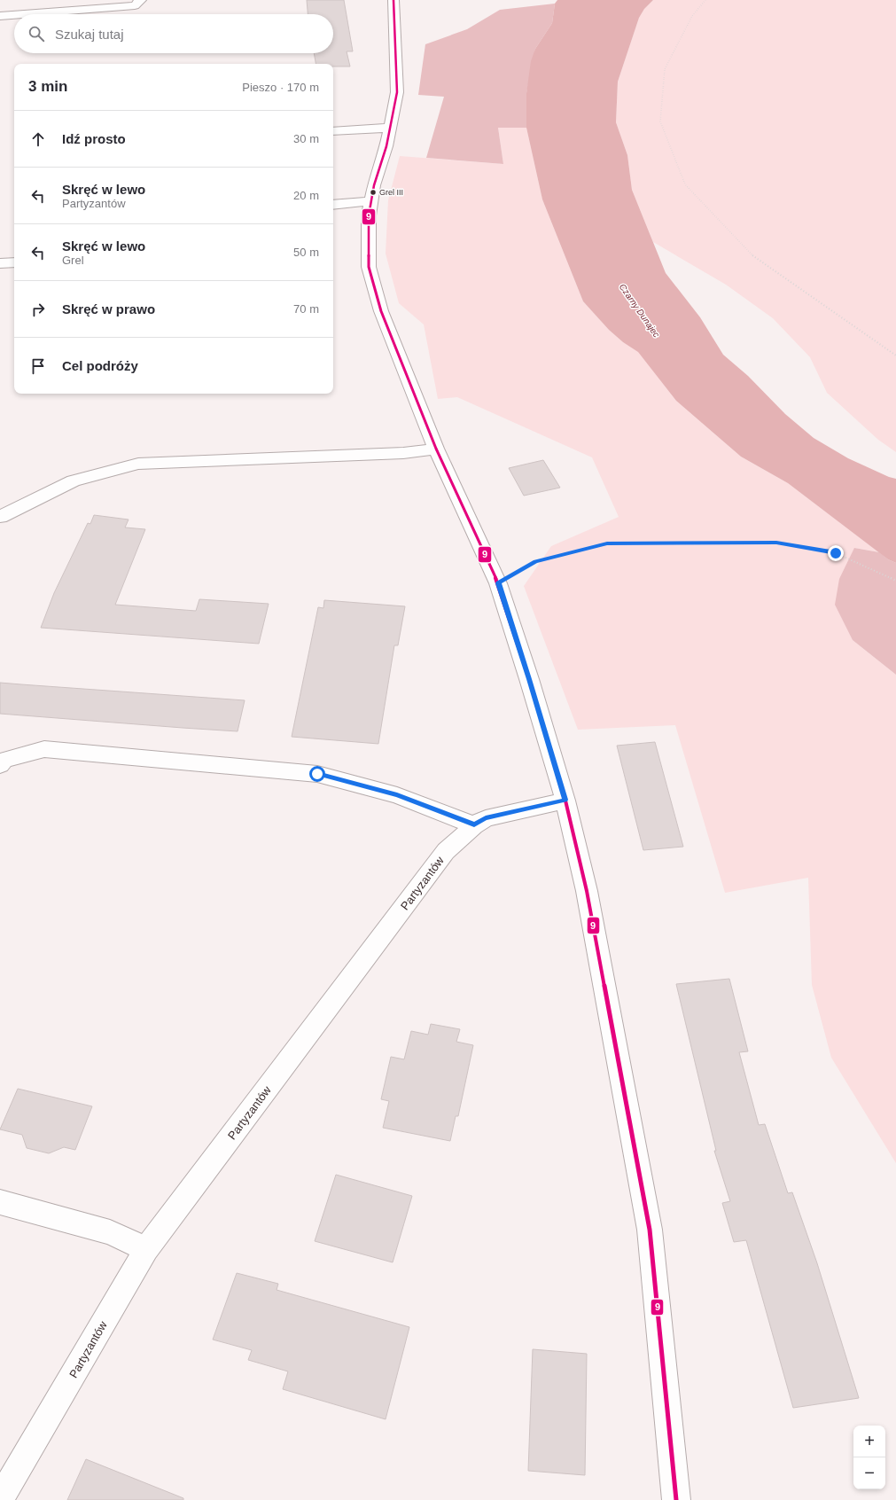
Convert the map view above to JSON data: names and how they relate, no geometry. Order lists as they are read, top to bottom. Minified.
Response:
{"streets":{"street":["Partyzantów"]},"water":["Czarny Dunajec"],"places":["Grel III"],"lines":["transit line 9"],"page":{"search":"Szukaj tutaj","heading":["3 min","Pieszo · 170 m"],"list":[["Idź prosto","30 m"],["Skręć w lewo","Partyzantów","20 m"],["Skręć w lewo","Grel","50 m"],["Skręć w prawo","70 m"],"Cel podróży"],"map_buttons":["+","−"]}}
